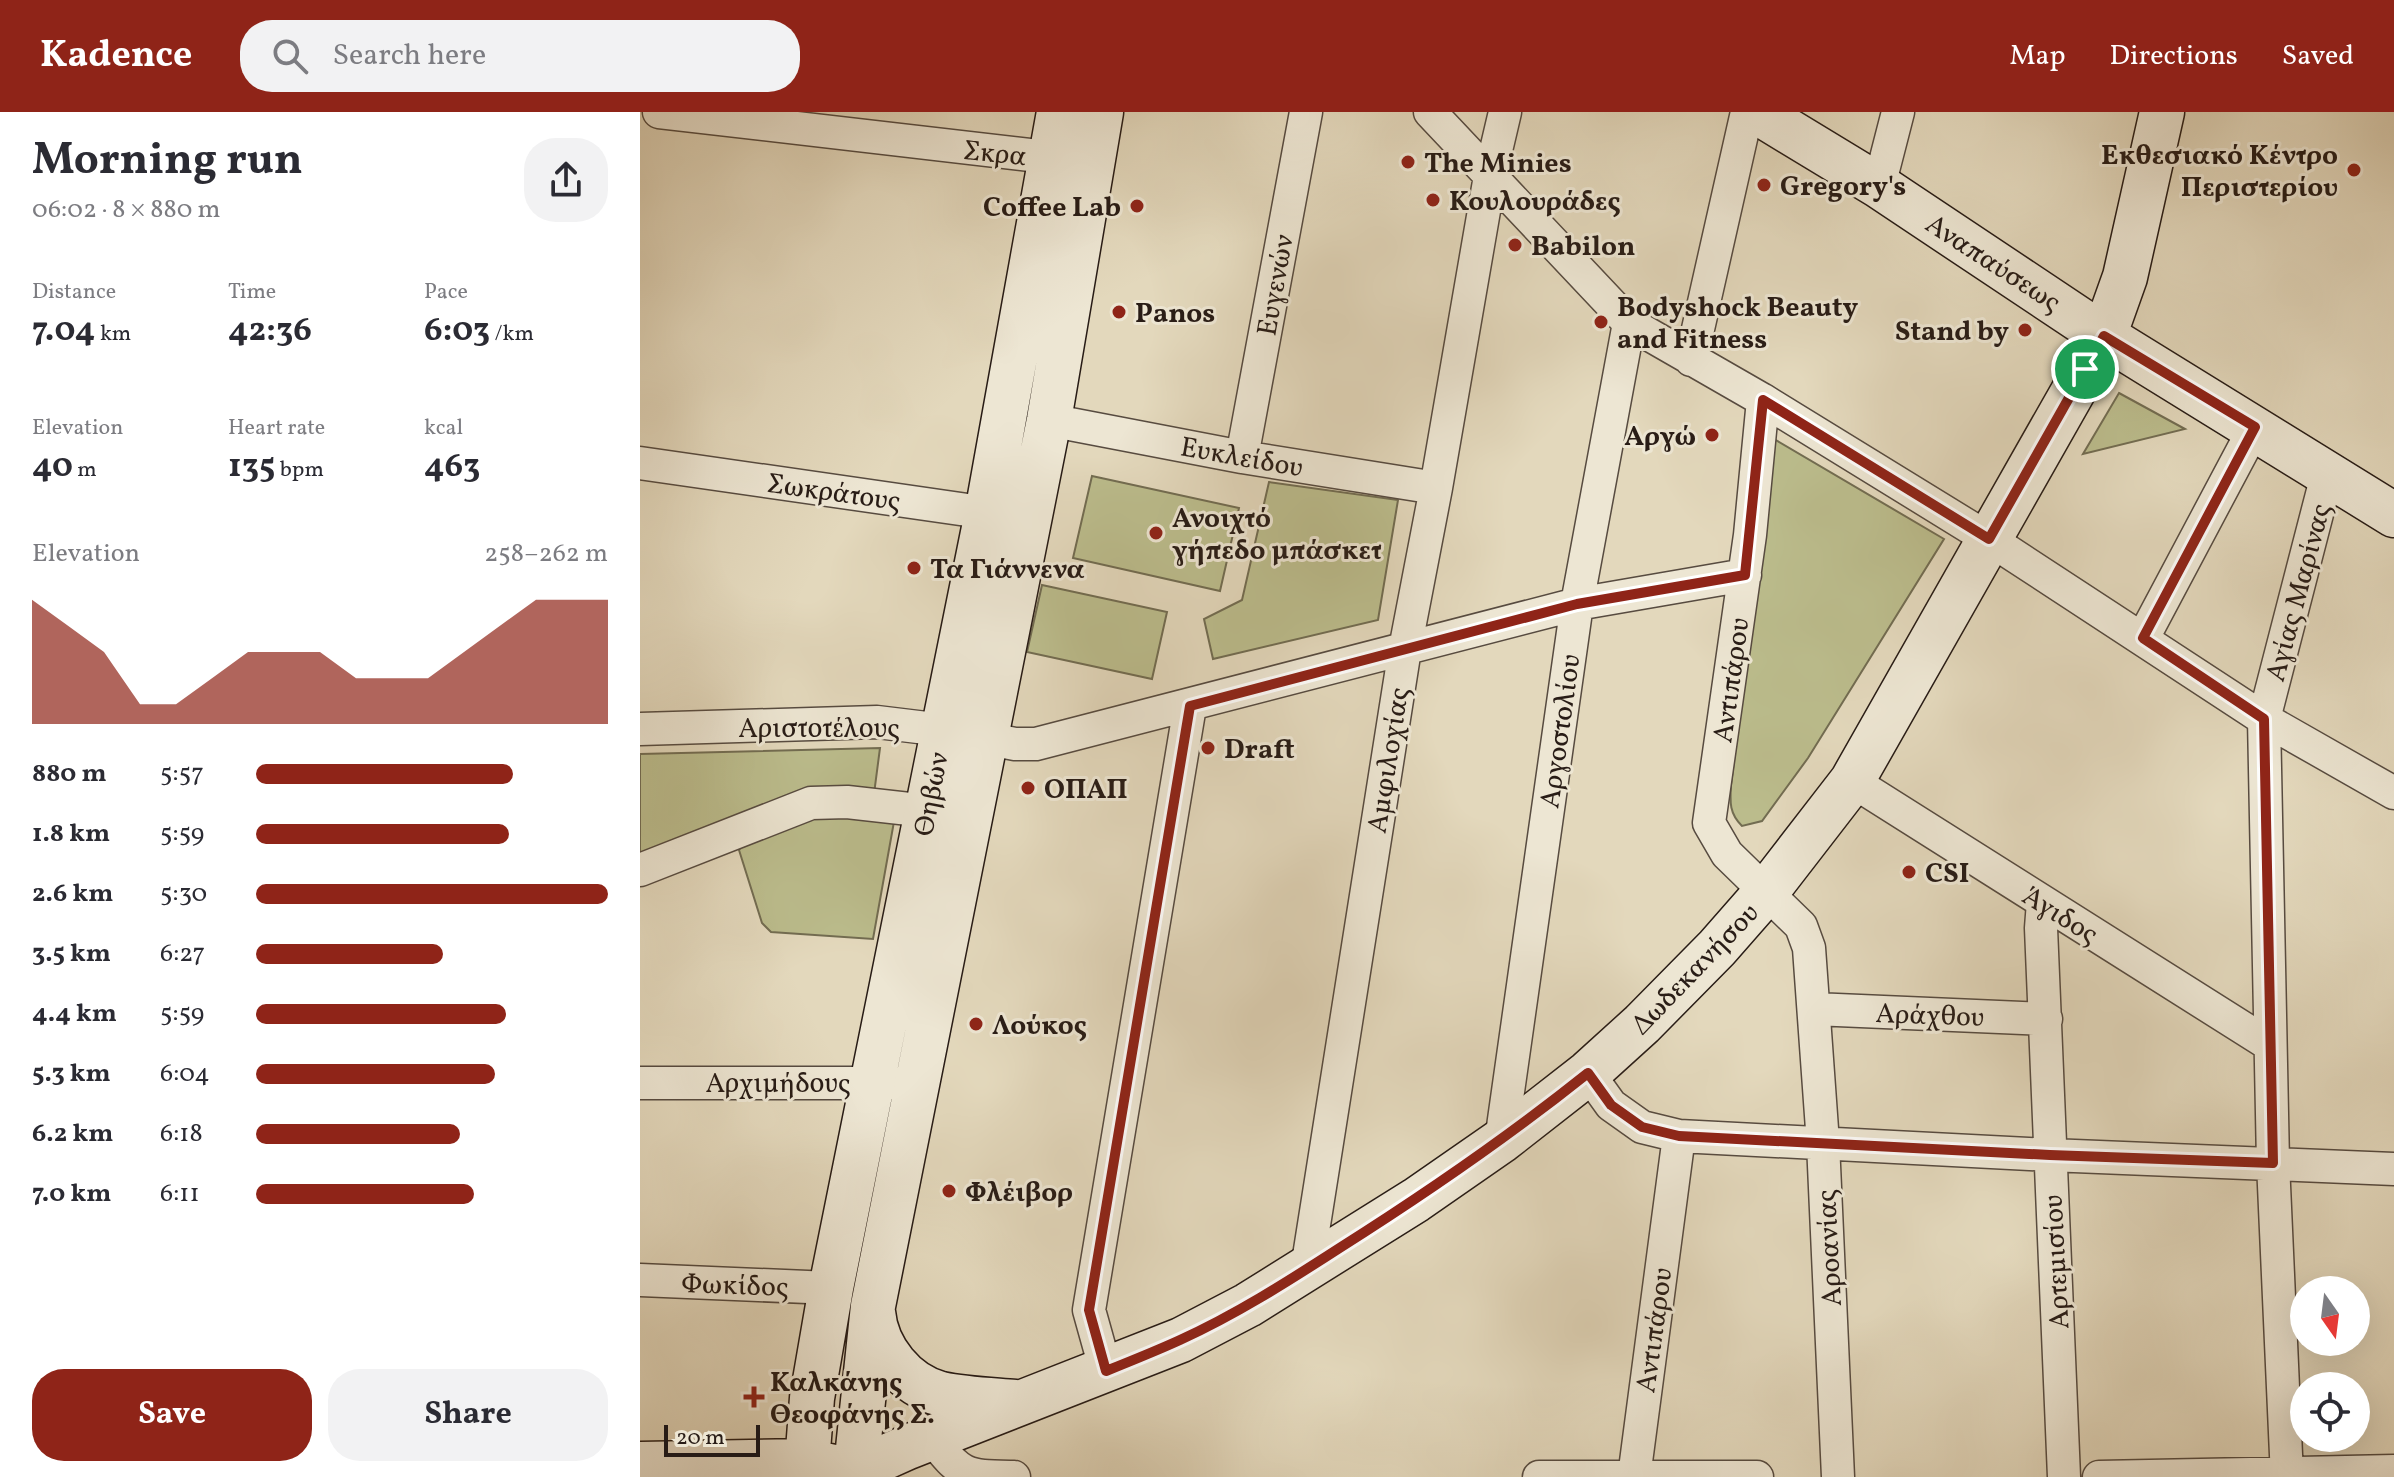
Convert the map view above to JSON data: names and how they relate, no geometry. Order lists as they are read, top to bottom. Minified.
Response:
{"streets":{"main road":["Αναπαύσεως","Θηβών","Δωδεκανήσου"],"street":["Σκρα","Ευγενών","Ευκλείδου","Σωκράτους","Αγίας Μαρίνας","Αντιπάρου","Αριστοτέλους","Αργοστολίου","Αμφιλοχίας","Άγιδος","Αράχθου","Αρχιμήδους","Αροανίας","Αρτεμισίου","Φωκίδος"]},"crossings":[["Σκρα","Θηβών"],["Αναπαύσεως","Αγίας Μαρίνας"],["Αναπαύσεως","Δωδεκανήσου"],["Ευγενών","Ευκλείδου"],["Ευκλείδου","Αμφιλοχίας"],["Ευκλείδου","Θηβών"],["Σωκράτους","Θηβών"],["Αγίας Μαρίνας","Άγιδος"],["Αντιπάρου","Αριστοτέλους"],["Αντιπάρου","Δωδεκανήσου"],["Αντιπάρου","Αροανίας"],["Αριστοτέλους","Αργοστολίου"],["Αριστοτέλους","Αμφιλοχίας"],["Αριστοτέλους","Θηβών"],["Αργοστολίου","Δωδεκανήσου"],["Αμφιλοχίας","Δωδεκανήσου"],["Θηβών","Δωδεκανήσου"],["Θηβών","Αρχιμήδους"],["Θηβών","Φωκίδος"],["Άγιδος","Δωδεκανήσου"],["Άγιδος","Αρτεμισίου"],["Δωδεκανήσου","Αροανίας"],["Αράχθου","Αροανίας"],["Αράχθου","Αρτεμισίου"]],"places":{"other":["The Minies","Εκθεσιακό Κέντρο Περιστερίου","Gregory's","Κουλουράδες","Coffee Lab","Babilon","Panos","Bodyshock Beauty and Fitness","Stand by","Αργώ","Ανοιχτό γήπεδο μπάσκετ","Τα Γιάννενα","Draft","ΟΠΑΠ","CSI","Λούκος","Φλέιβορ"],"health":["Καλκάνης Θεοφάνης Σ."]},"scale_bar":"20 m","north":"bottom","page":{"header":"Kadence","search":"Search here","nav":["Map","Directions","Saved"],"heading":["Morning run","06:02 · 8 × 880 m"],"stats":[["Distance","7.04 km"],["Time","42:36"],["Pace","6:03 /km"],["Elevation","40 m"],["Heart rate","135 bpm"],["kcal","463"]],"chart":["Elevation","258–262 m"],"list":[{"name":"880 m","note":"5:57"},{"name":"1.8 km","note":"5:59"},{"name":"2.6 km","note":"5:30"},{"name":"3.5 km","note":"6:27"},{"name":"4.4 km","note":"5:59"},{"name":"5.3 km","note":"6:04"},{"name":"6.2 km","note":"6:18"},{"name":"7.0 km","note":"6:11"}],"buttons":["Save","Share"],"scale":"20 m"}}
